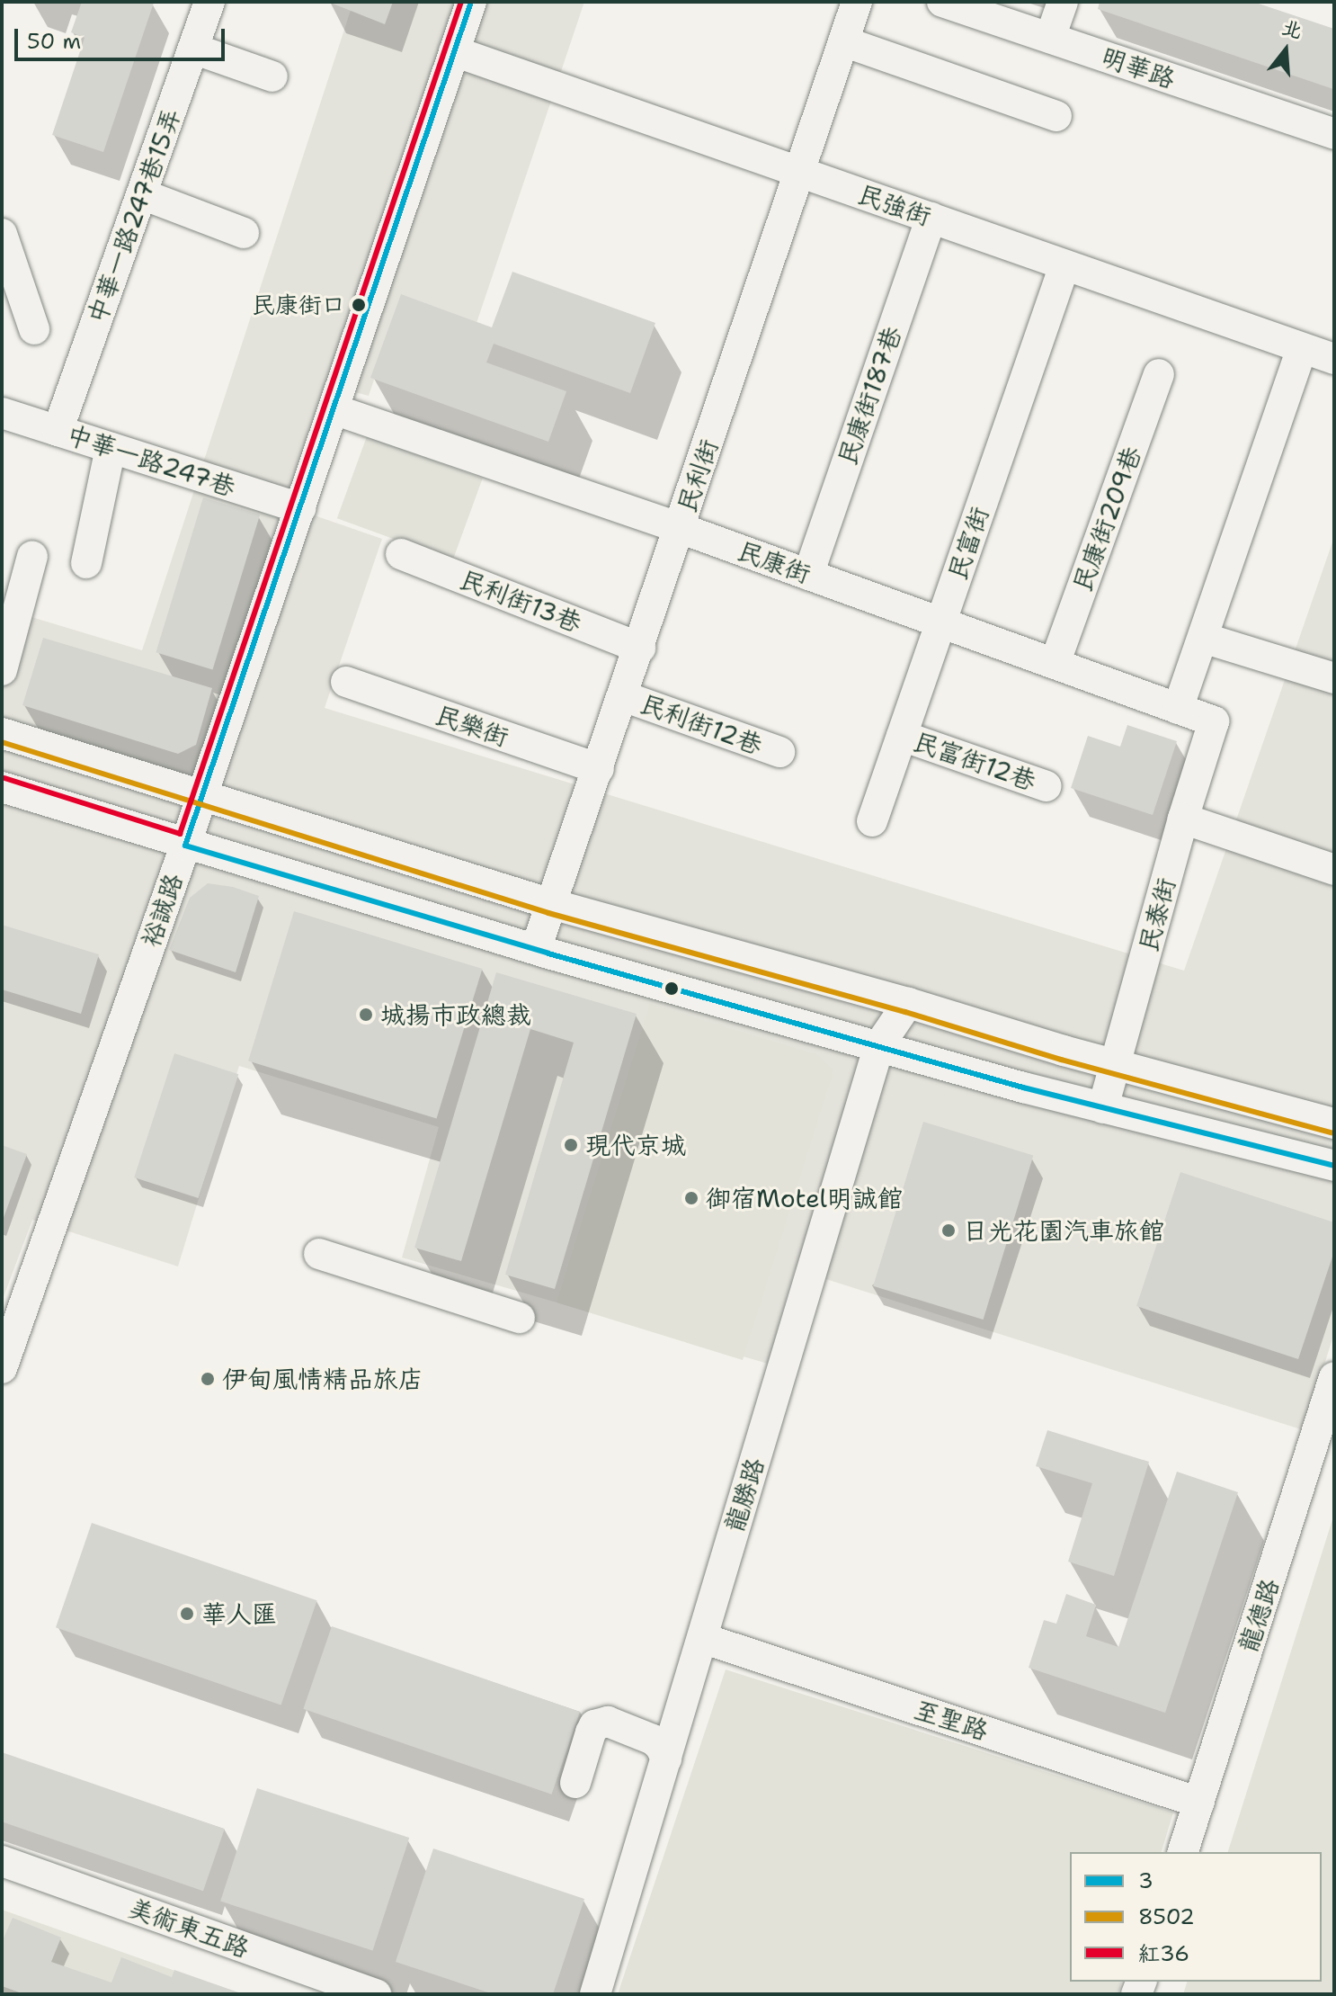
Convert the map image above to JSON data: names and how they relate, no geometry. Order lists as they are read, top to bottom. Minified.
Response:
{"streets":{"street":["明華路","民強街","中華一路247巷15弄","民康街187巷","中華一路247巷","民利街","民康街209巷","民富街","民康街","民利街13巷","民利街12巷","民樂街","民富街12巷","裕誠路","民泰街","龍勝路","龍德路","至聖路","美術東五路"]},"crossings":[["民強街","民康街187巷"],["民強街","民利街"],["民強街","民富街"],["民強街","裕誠路"],["中華一路247巷15弄","中華一路247巷"],["民康街187巷","民康街"],["中華一路247巷","裕誠路"],["民利街","民康街"],["民利街","民利街13巷"],["民利街","民利街12巷"],["民利街","民樂街"],["民康街209巷","民康街"],["民富街","民康街"],["民富街","民富街12巷"],["民康街","裕誠路"],["民康街","民泰街"],["龍勝路","至聖路"],["龍德路","至聖路"]],"places":["民康街口","城揚市政總裁","現代京城","御宿Motel明誠館","日光花園汽車旅館","伊甸風情精品旅店","華人匯"],"lines":["transit line 3","transit line 紅36","transit line 8502"],"legend":["3","8502","紅36"],"scale_bar":"50 m","north":"top"}
